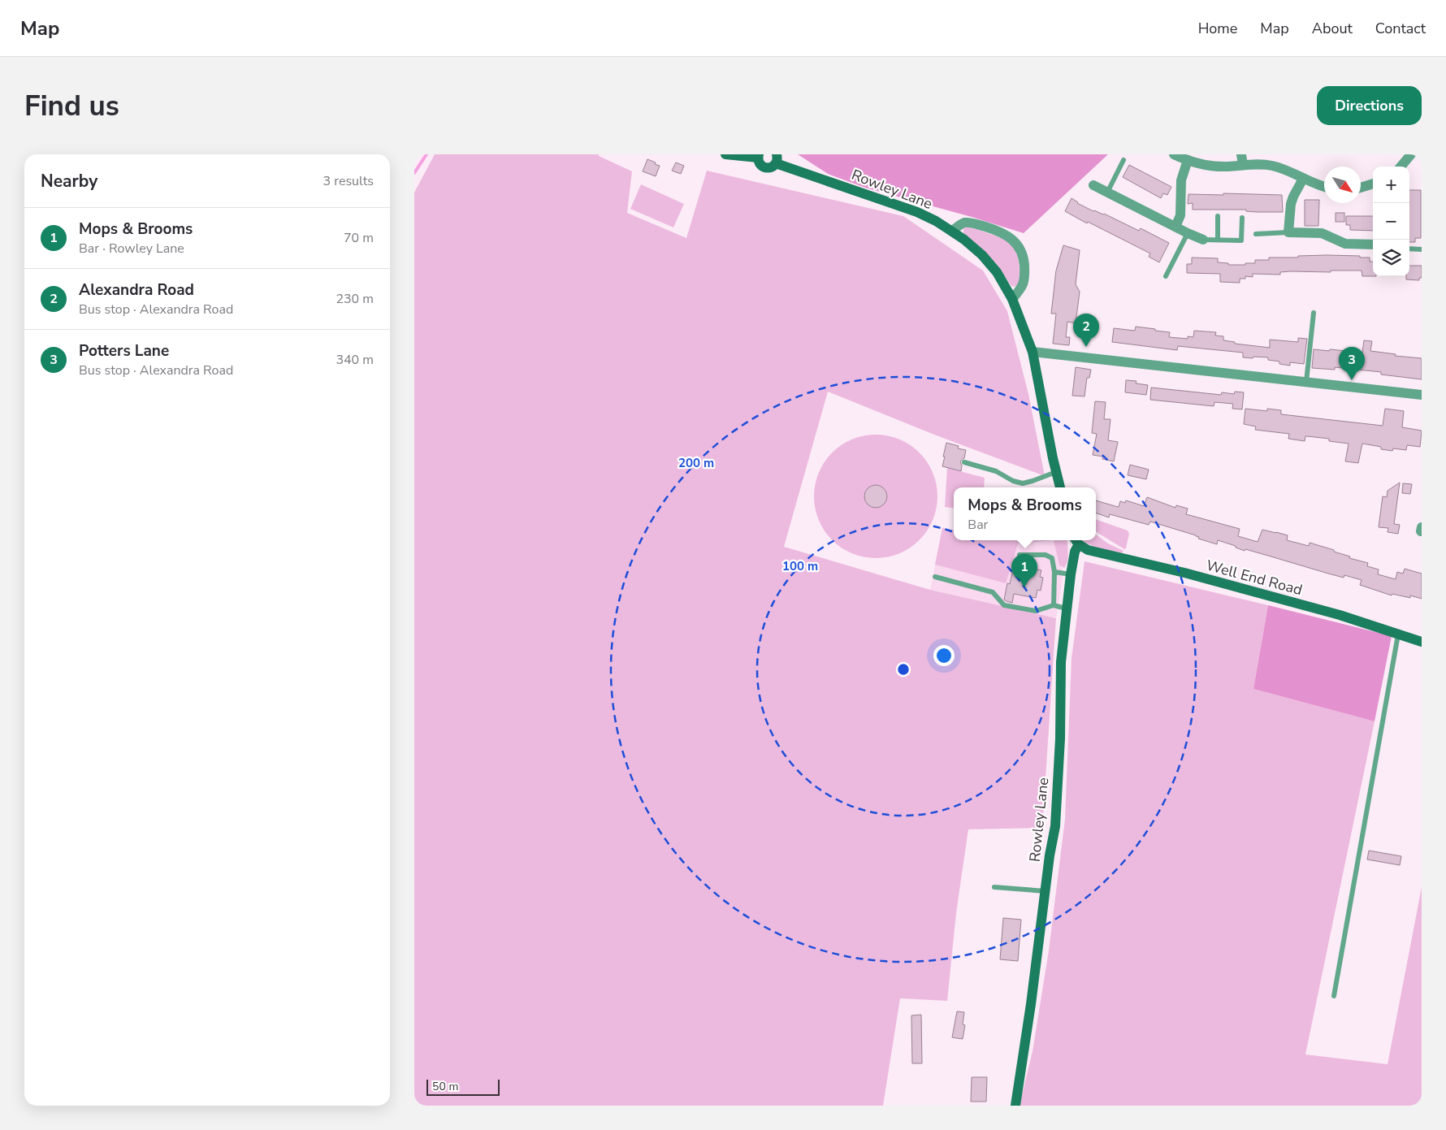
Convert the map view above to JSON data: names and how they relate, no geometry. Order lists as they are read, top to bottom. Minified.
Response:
{"streets":{"street":["Rowley Lane","Well End Road"]},"crossings":[["Rowley Lane","Well End Road"]],"scale_bar":"50 m","north":"bottom right","page":{"header":"Map","nav":["Home","Map","About","Contact"],"buttons":"Directions","title":"Find us","heading":["Nearby","3 results"],"map_buttons":["+","−"],"list":[{"mark":"1","name":"Mops & Brooms","note":"Bar · Rowley Lane","value":"70 m"},{"mark":"2","name":"Alexandra Road","note":"Bus stop · Alexandra Road","value":"230 m"},{"mark":"3","name":"Potters Lane","note":"Bus stop · Alexandra Road","value":"340 m"}],"pins":["2","3","1"],"popup":["Mops & Brooms","Bar"],"scale":"50 m"},"rings":["200 m","100 m"]}
